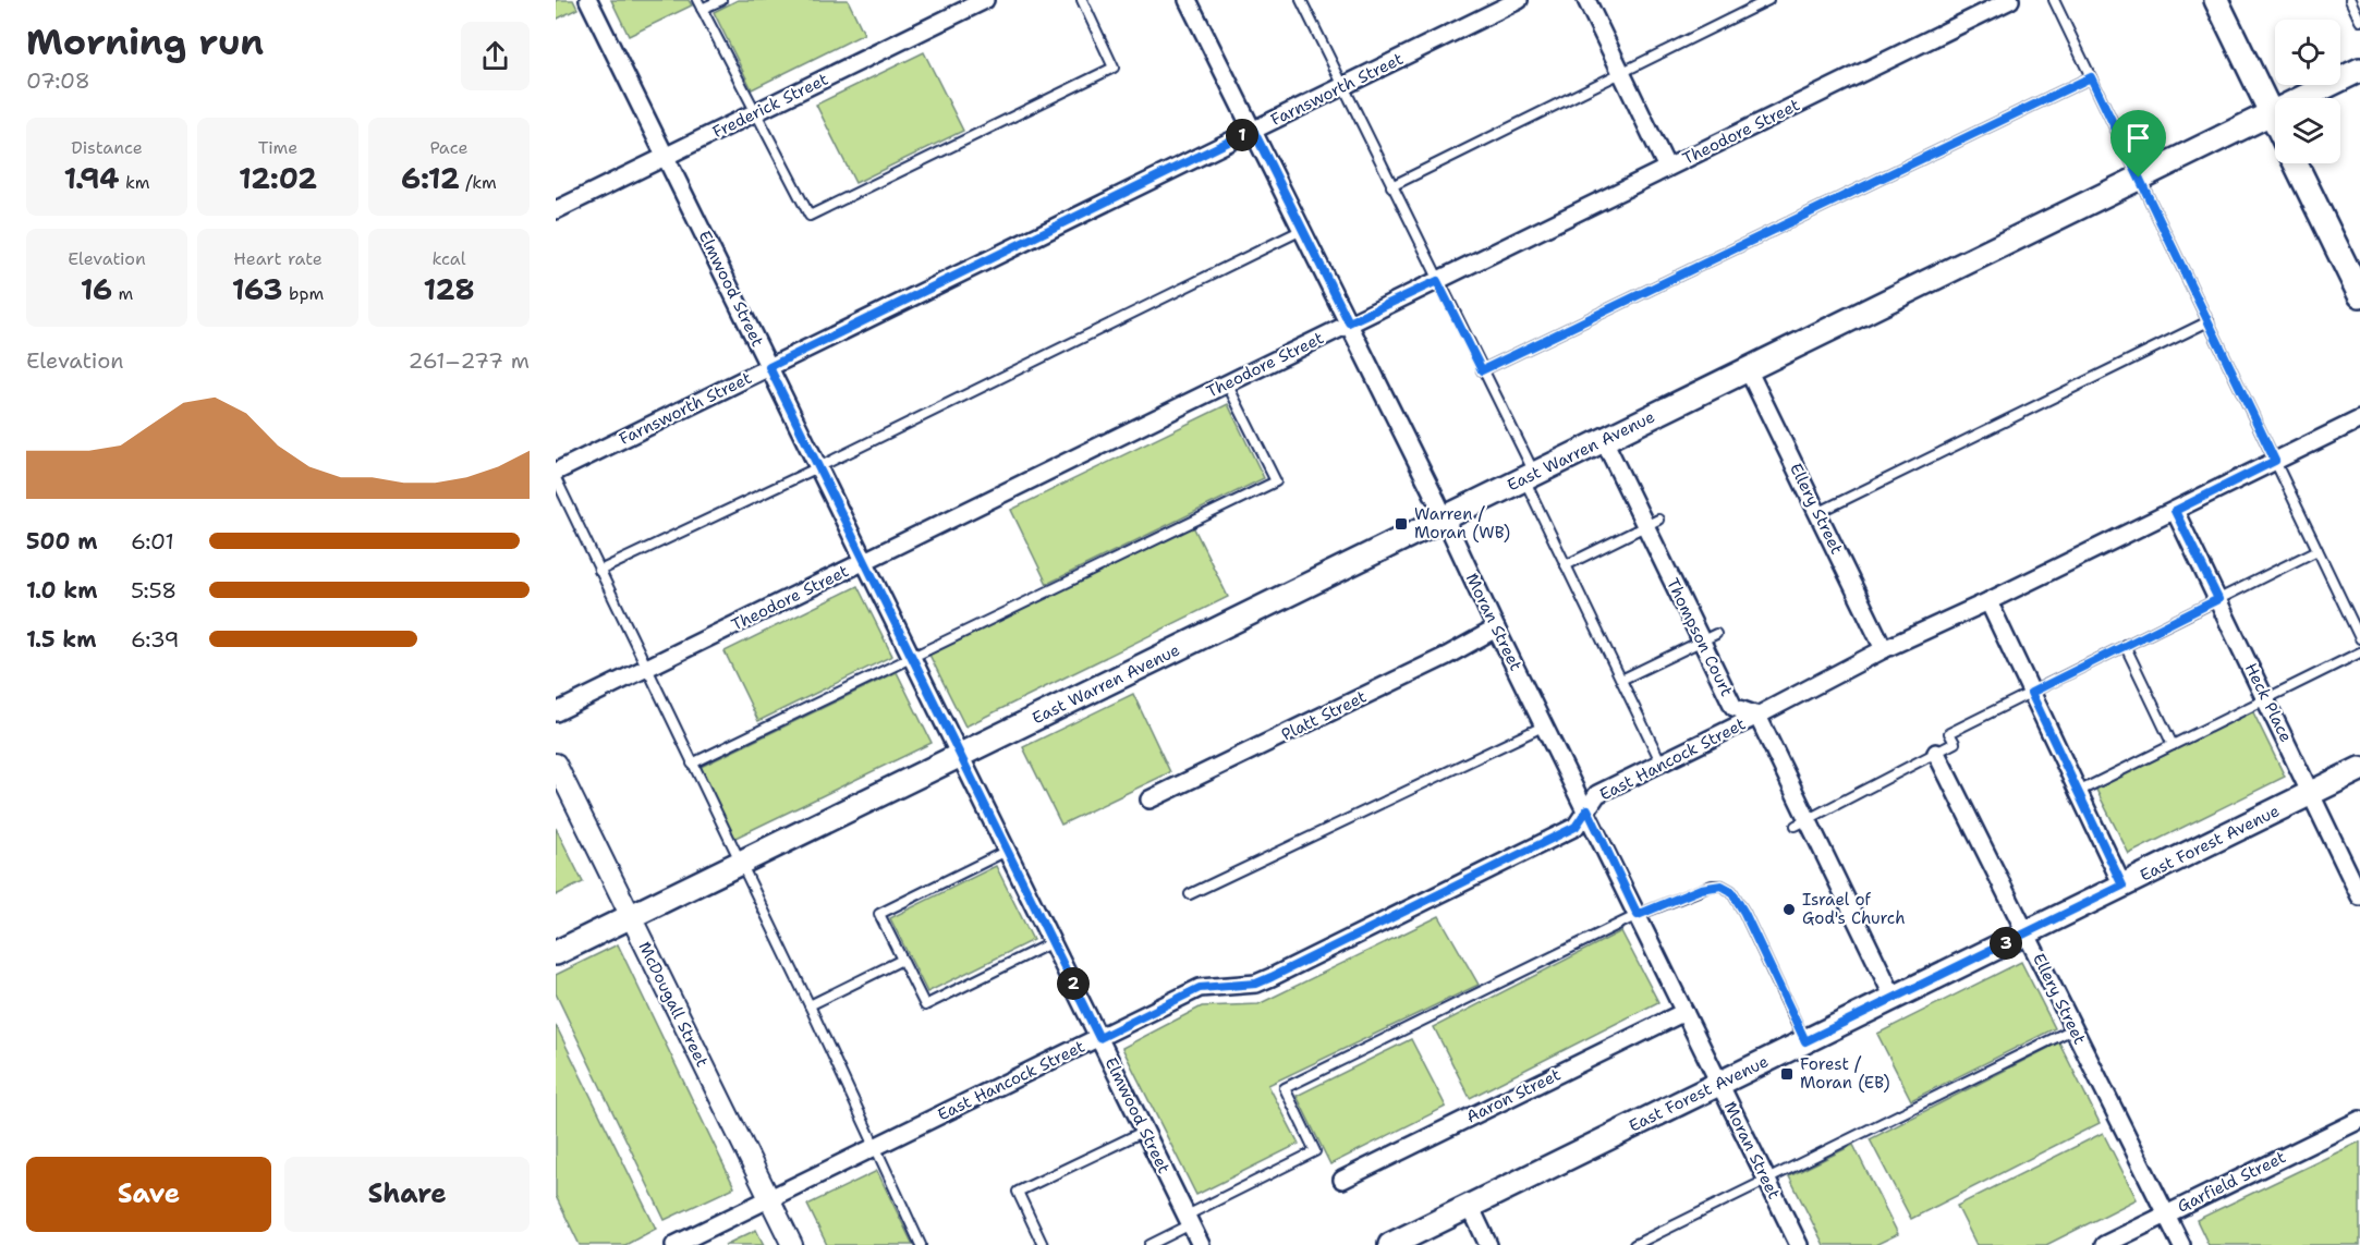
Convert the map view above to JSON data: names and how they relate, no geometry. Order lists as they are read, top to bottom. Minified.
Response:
{"streets":{"main road":["East Warren Avenue","East Forest Avenue"],"street":["Farnsworth Street","Frederick Street","Theodore Street","Elmwood Street","Ellery Street","Moran Street","Thompson Court","Heck Place","Platt Street","East Hancock Street","McDougall Street","Aaron Street","Garfield Street"]},"crossings":[["Farnsworth Street","Elmwood Street"],["Farnsworth Street","Moran Street"],["Frederick Street","Elmwood Street"],["Theodore Street","Elmwood Street"],["Theodore Street","Moran Street"],["Elmwood Street","East Warren Avenue"],["Elmwood Street","East Hancock Street"],["East Warren Avenue","Ellery Street"],["East Warren Avenue","Moran Street"],["East Warren Avenue","Thompson Court"],["East Warren Avenue","McDougall Street"],["Ellery Street","East Hancock Street"],["Ellery Street","East Forest Avenue"],["Ellery Street","Garfield Street"],["Moran Street","Platt Street"],["Moran Street","East Hancock Street"],["Moran Street","East Forest Avenue"],["Moran Street","Aaron Street"],["Thompson Court","East Hancock Street"],["Heck Place","East Hancock Street"],["Heck Place","East Forest Avenue"],["East Hancock Street","McDougall Street"]],"places":{"transit":["Warren / Moran (WB)","Forest / Moran (EB)"],"other":["Israel of God's Church"]},"page":{"heading":["Morning run","07:08"],"stats":[["Distance","1.94 km"],["Time","12:02"],["Pace","6:12 /km"],["Elevation","16 m"],["Heart rate","163 bpm"],["kcal","128"]],"pins":["1","3","2"],"chart":["Elevation","261–277 m"],"list":[{"name":"500 m","note":"6:01"},{"name":"1.0 km","note":"5:58"},{"name":"1.5 km","note":"6:39"}],"buttons":["Save","Share"]}}
